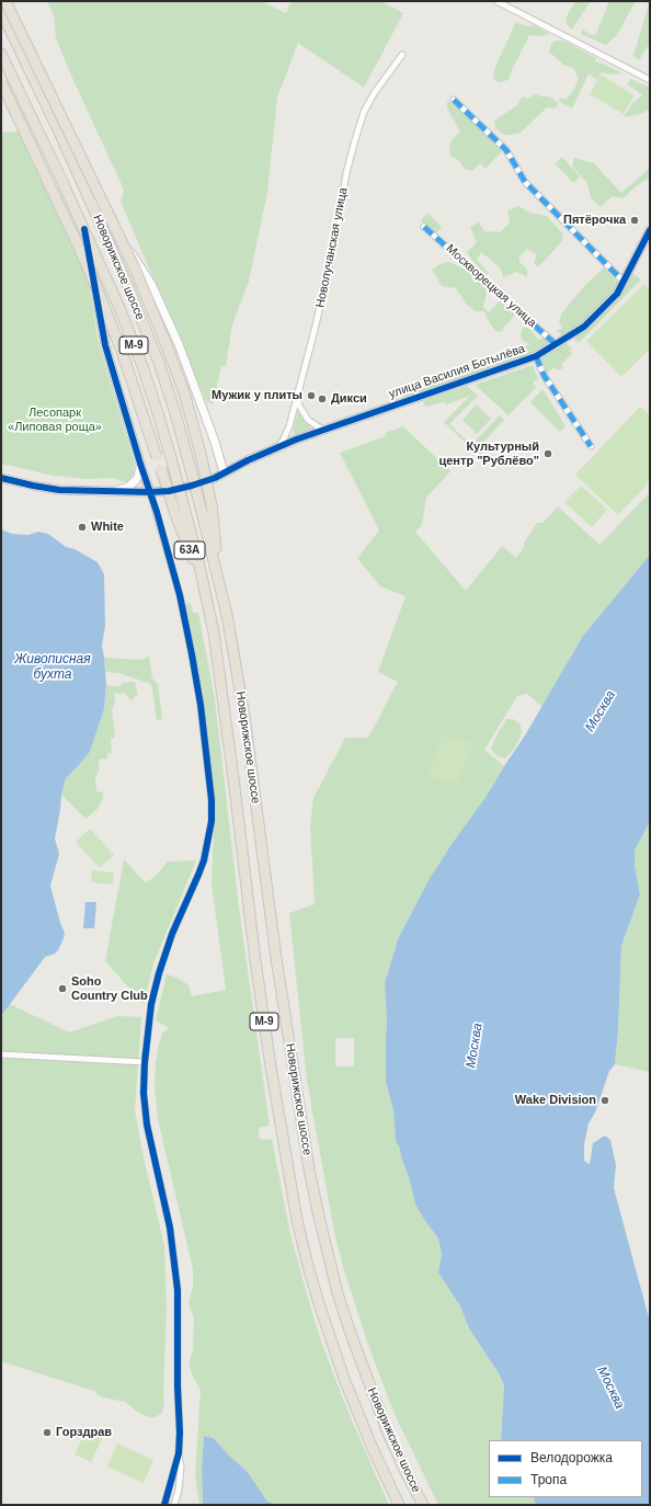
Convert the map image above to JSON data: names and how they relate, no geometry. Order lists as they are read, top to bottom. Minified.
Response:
{"streets":{"highway":["Новорижское шоссе","М-9","63A"],"street":["Новолучанская улица","Москворецкая улица","улица Василия Ботылёва"]},"crossings":[["Новолучанская улица","улица Василия Ботылёва"],["Новорижское шоссе","63A"],["Москворецкая улица","улица Василия Ботылёва"]],"water":["Живописная бухта","Москва"],"parks":["Лесопарк «Липовая роща»"],"places":["Пятёрочка","Мужик у плиты","Дикси","Культурный центр \"Рублёво\"","White","Soho Country Club","Wake Division","Горздрав"],"legend":["Велодорожка","Тропа"]}
